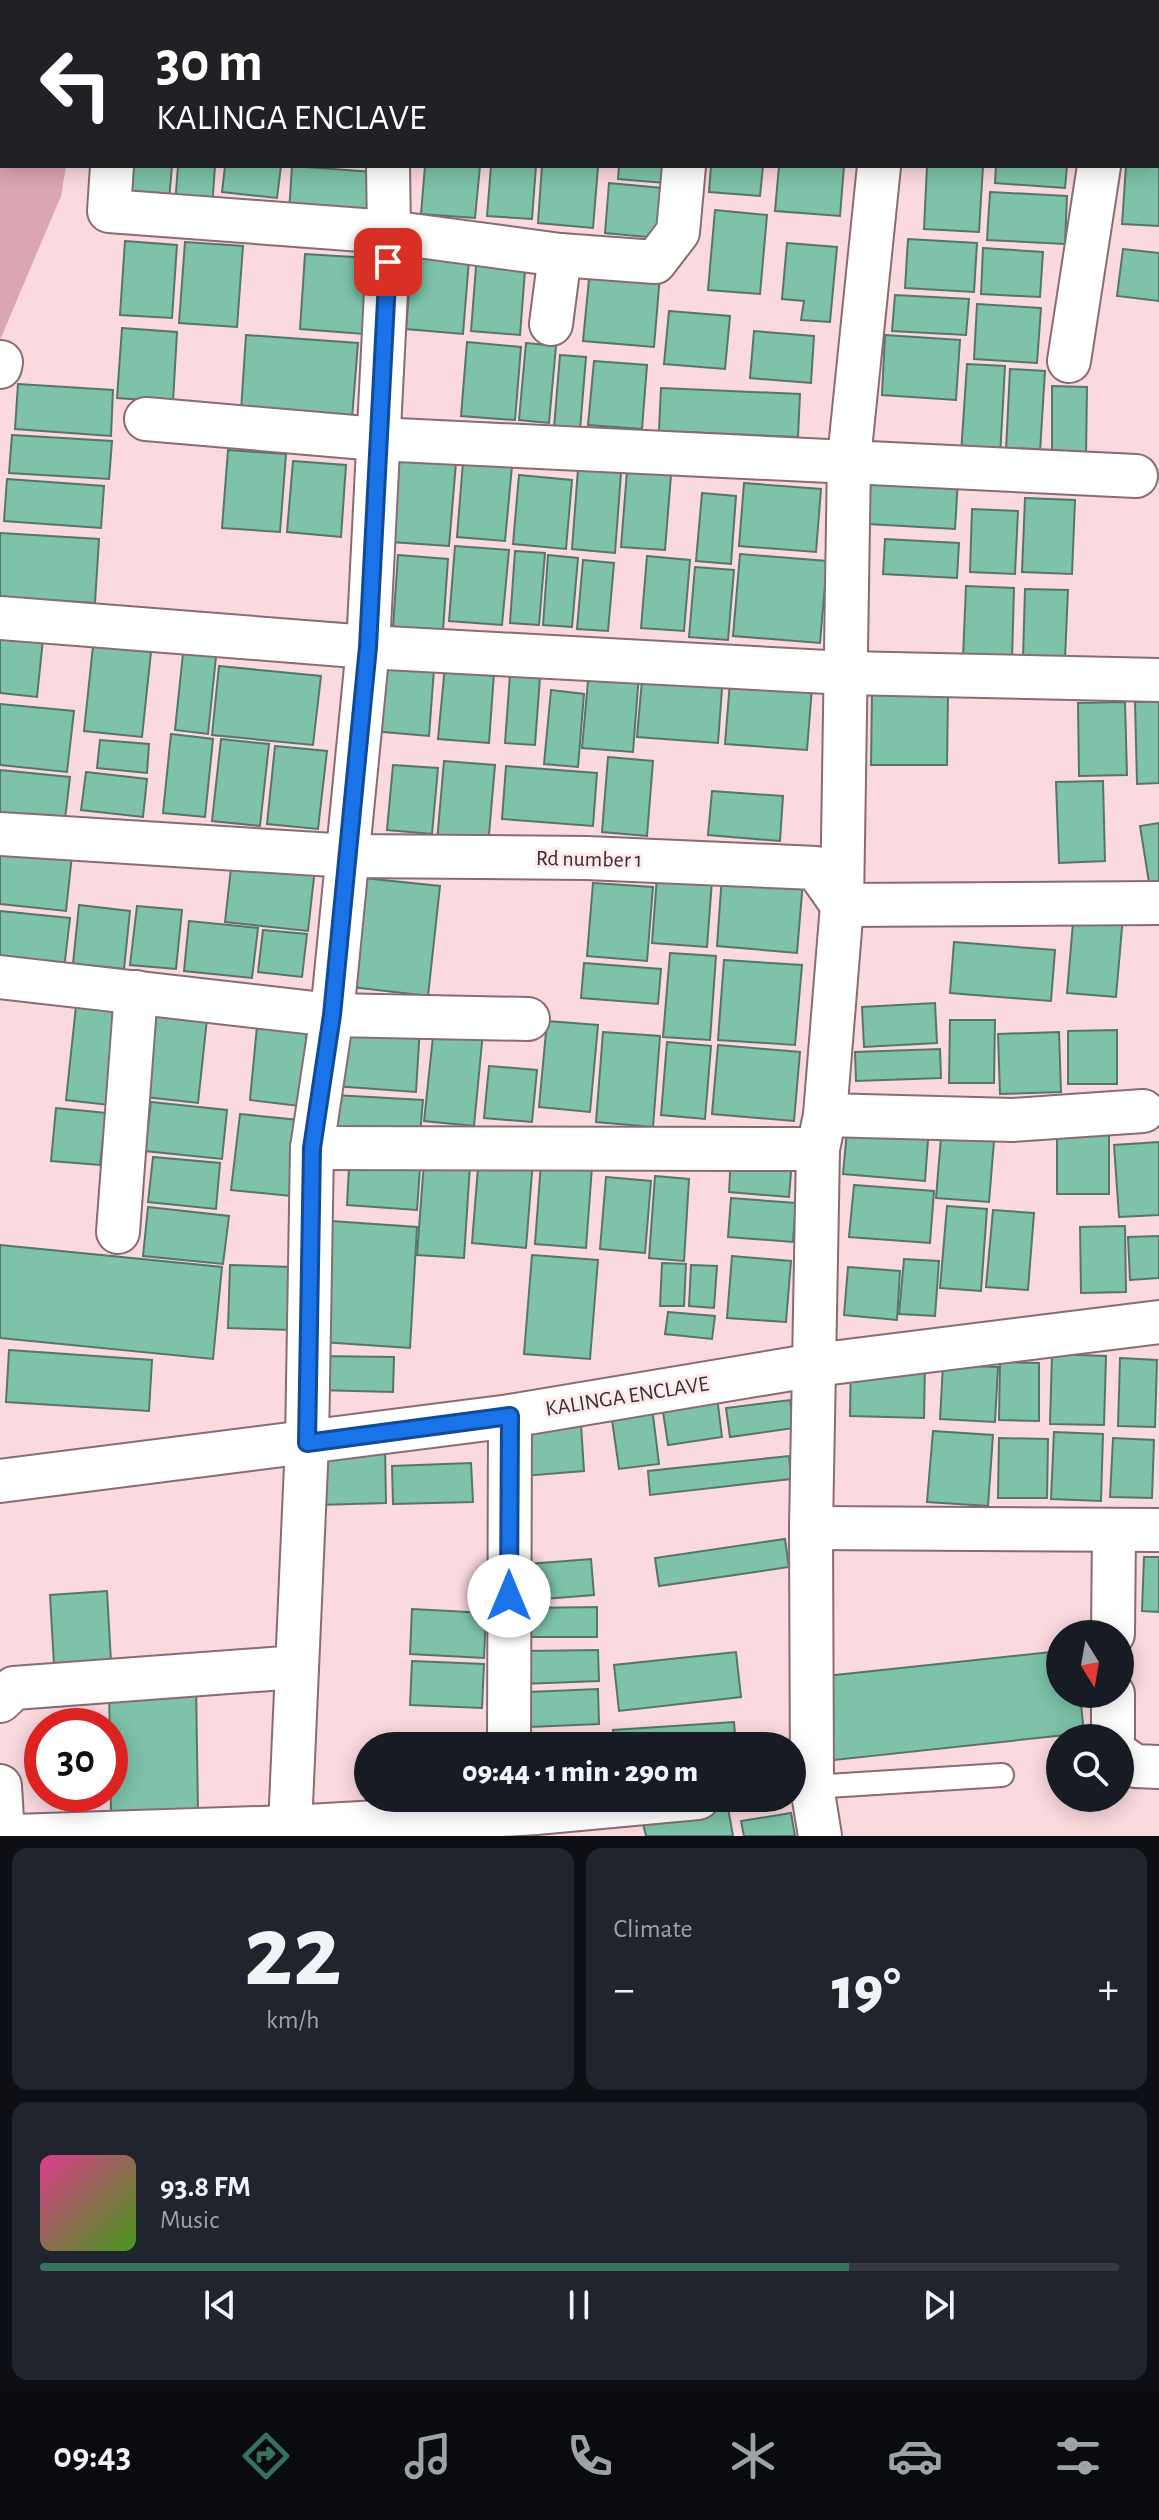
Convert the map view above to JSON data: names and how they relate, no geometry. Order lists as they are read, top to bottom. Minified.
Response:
{"streets":{"street":["Rd number 1","KALINGA ENCLAVE"]},"north":"bottom","page":{"turn":["30 m","KALINGA ENCLAVE"],"limit":"30","trip":"09:44 · 1 min · 290 m","tile":[["22","km/h"],"Climate"],"heat":["−","19°","+"],"song":["93.8 FM","Music"],"tabs":"09:43"}}
